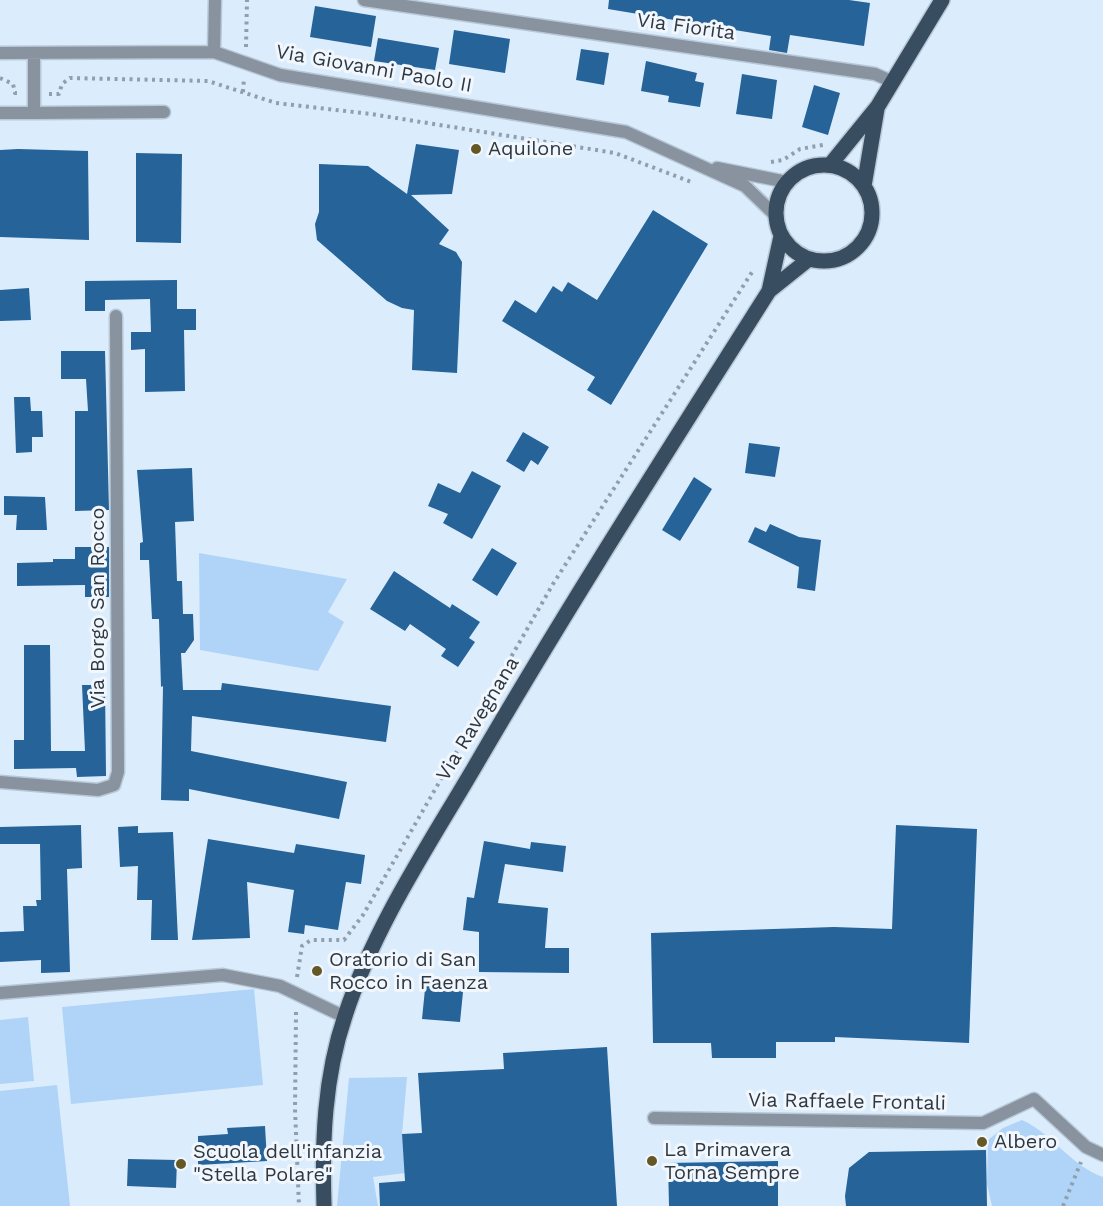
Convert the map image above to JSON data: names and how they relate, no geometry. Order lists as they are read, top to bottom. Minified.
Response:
{"streets":{"main road":["Via Ravegnana"],"street":["Via Fiorita","Via Giovanni Paolo II","Via Borgo San Rocco","Via Raffaele Frontali"]},"crossings":[["Via Giovanni Paolo II","Via Ravegnana"]],"places":["Aquilone","Oratorio di San Rocco in Faenza","Albero","La Primavera Torna Sempre","Scuola dell'infanzia \"Stella Polare\""]}
